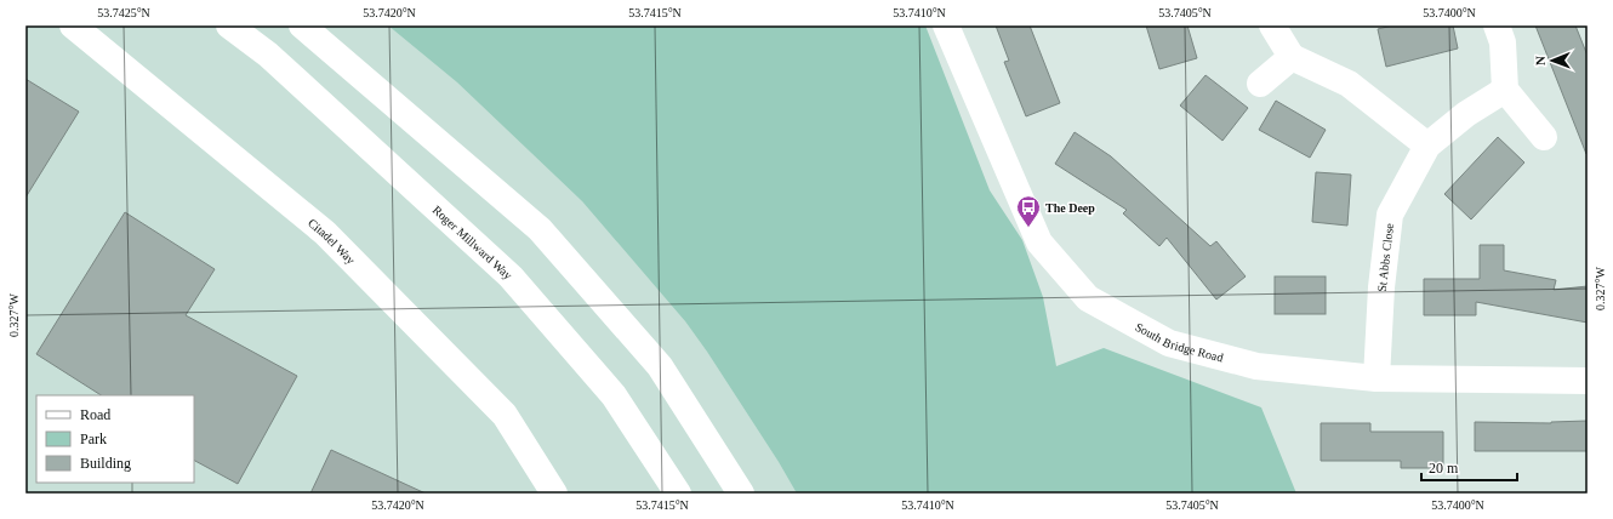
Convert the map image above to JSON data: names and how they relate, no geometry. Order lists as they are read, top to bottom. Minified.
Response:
{"streets":{"main road":["Citadel Way","Roger Millward Way","St Abbs Close","South Bridge Road"]},"crossings":[["St Abbs Close","South Bridge Road"]],"places":{"bus stop":["The Deep"]},"legend":["Road","Park","Building"],"scale_bar":"20 m","north":"left","coordinates":["53.7425°N","53.7420°N","53.7415°N","53.7410°N","53.7405°N","53.7400°N","0.327°W"]}
